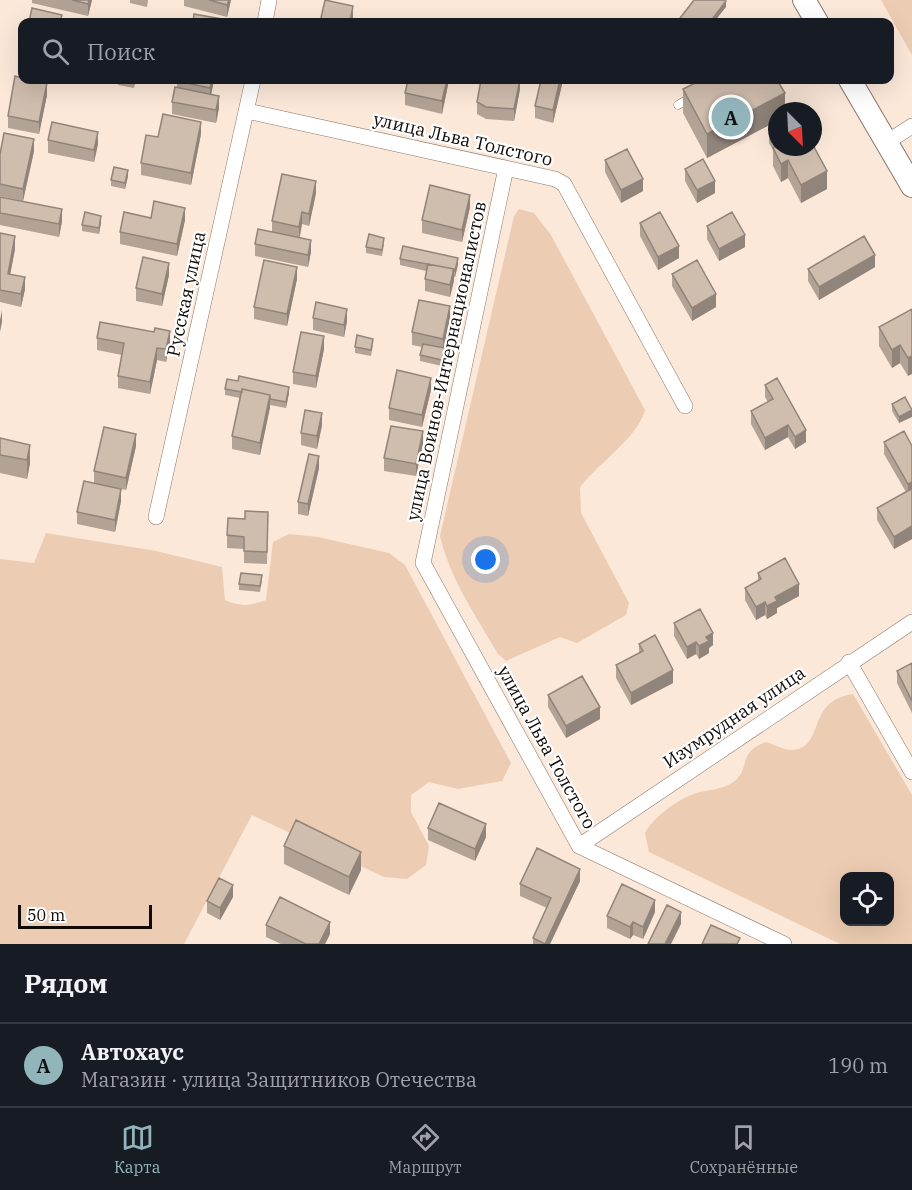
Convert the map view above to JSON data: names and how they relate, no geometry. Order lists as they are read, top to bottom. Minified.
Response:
{"streets":{"street":["улица Льва Толстого","Русская улица","улица Воинов-Интернационалистов","Изумрудная улица"]},"crossings":[["улица Льва Толстого","Русская улица"],["улица Льва Толстого","улица Воинов-Интернационалистов"],["улица Льва Толстого","Изумрудная улица"]],"scale_bar":"50 m","north":"bottom right","page":{"search":"Поиск","pins":"A","scale":"50 m","heading":"Рядом","list":[{"mark":"A","name":"Автохаус","note":"Магазин · улица Защитников Отечества","value":"190 m"}],"nav":["Карта","Маршрут","Сохранённые"]}}
